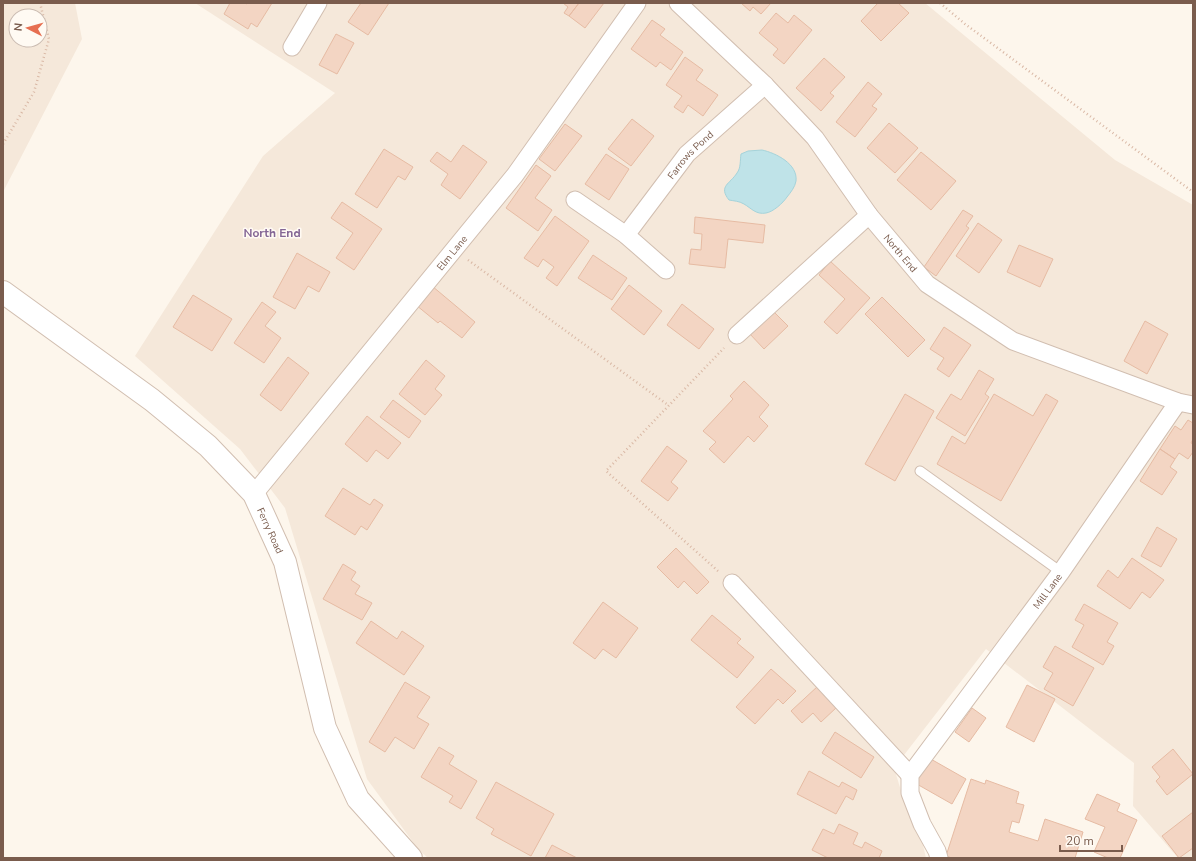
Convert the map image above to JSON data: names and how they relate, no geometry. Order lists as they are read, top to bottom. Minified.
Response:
{"streets":{"street":["Farrows Pond","Elm Lane","North End","Ferry Road","Mill Lane"]},"crossings":[["Farrows Pond","North End"],["Elm Lane","Ferry Road"],["North End","Mill Lane"]],"districts":["North End"],"scale_bar":"20 m","north":"left"}
